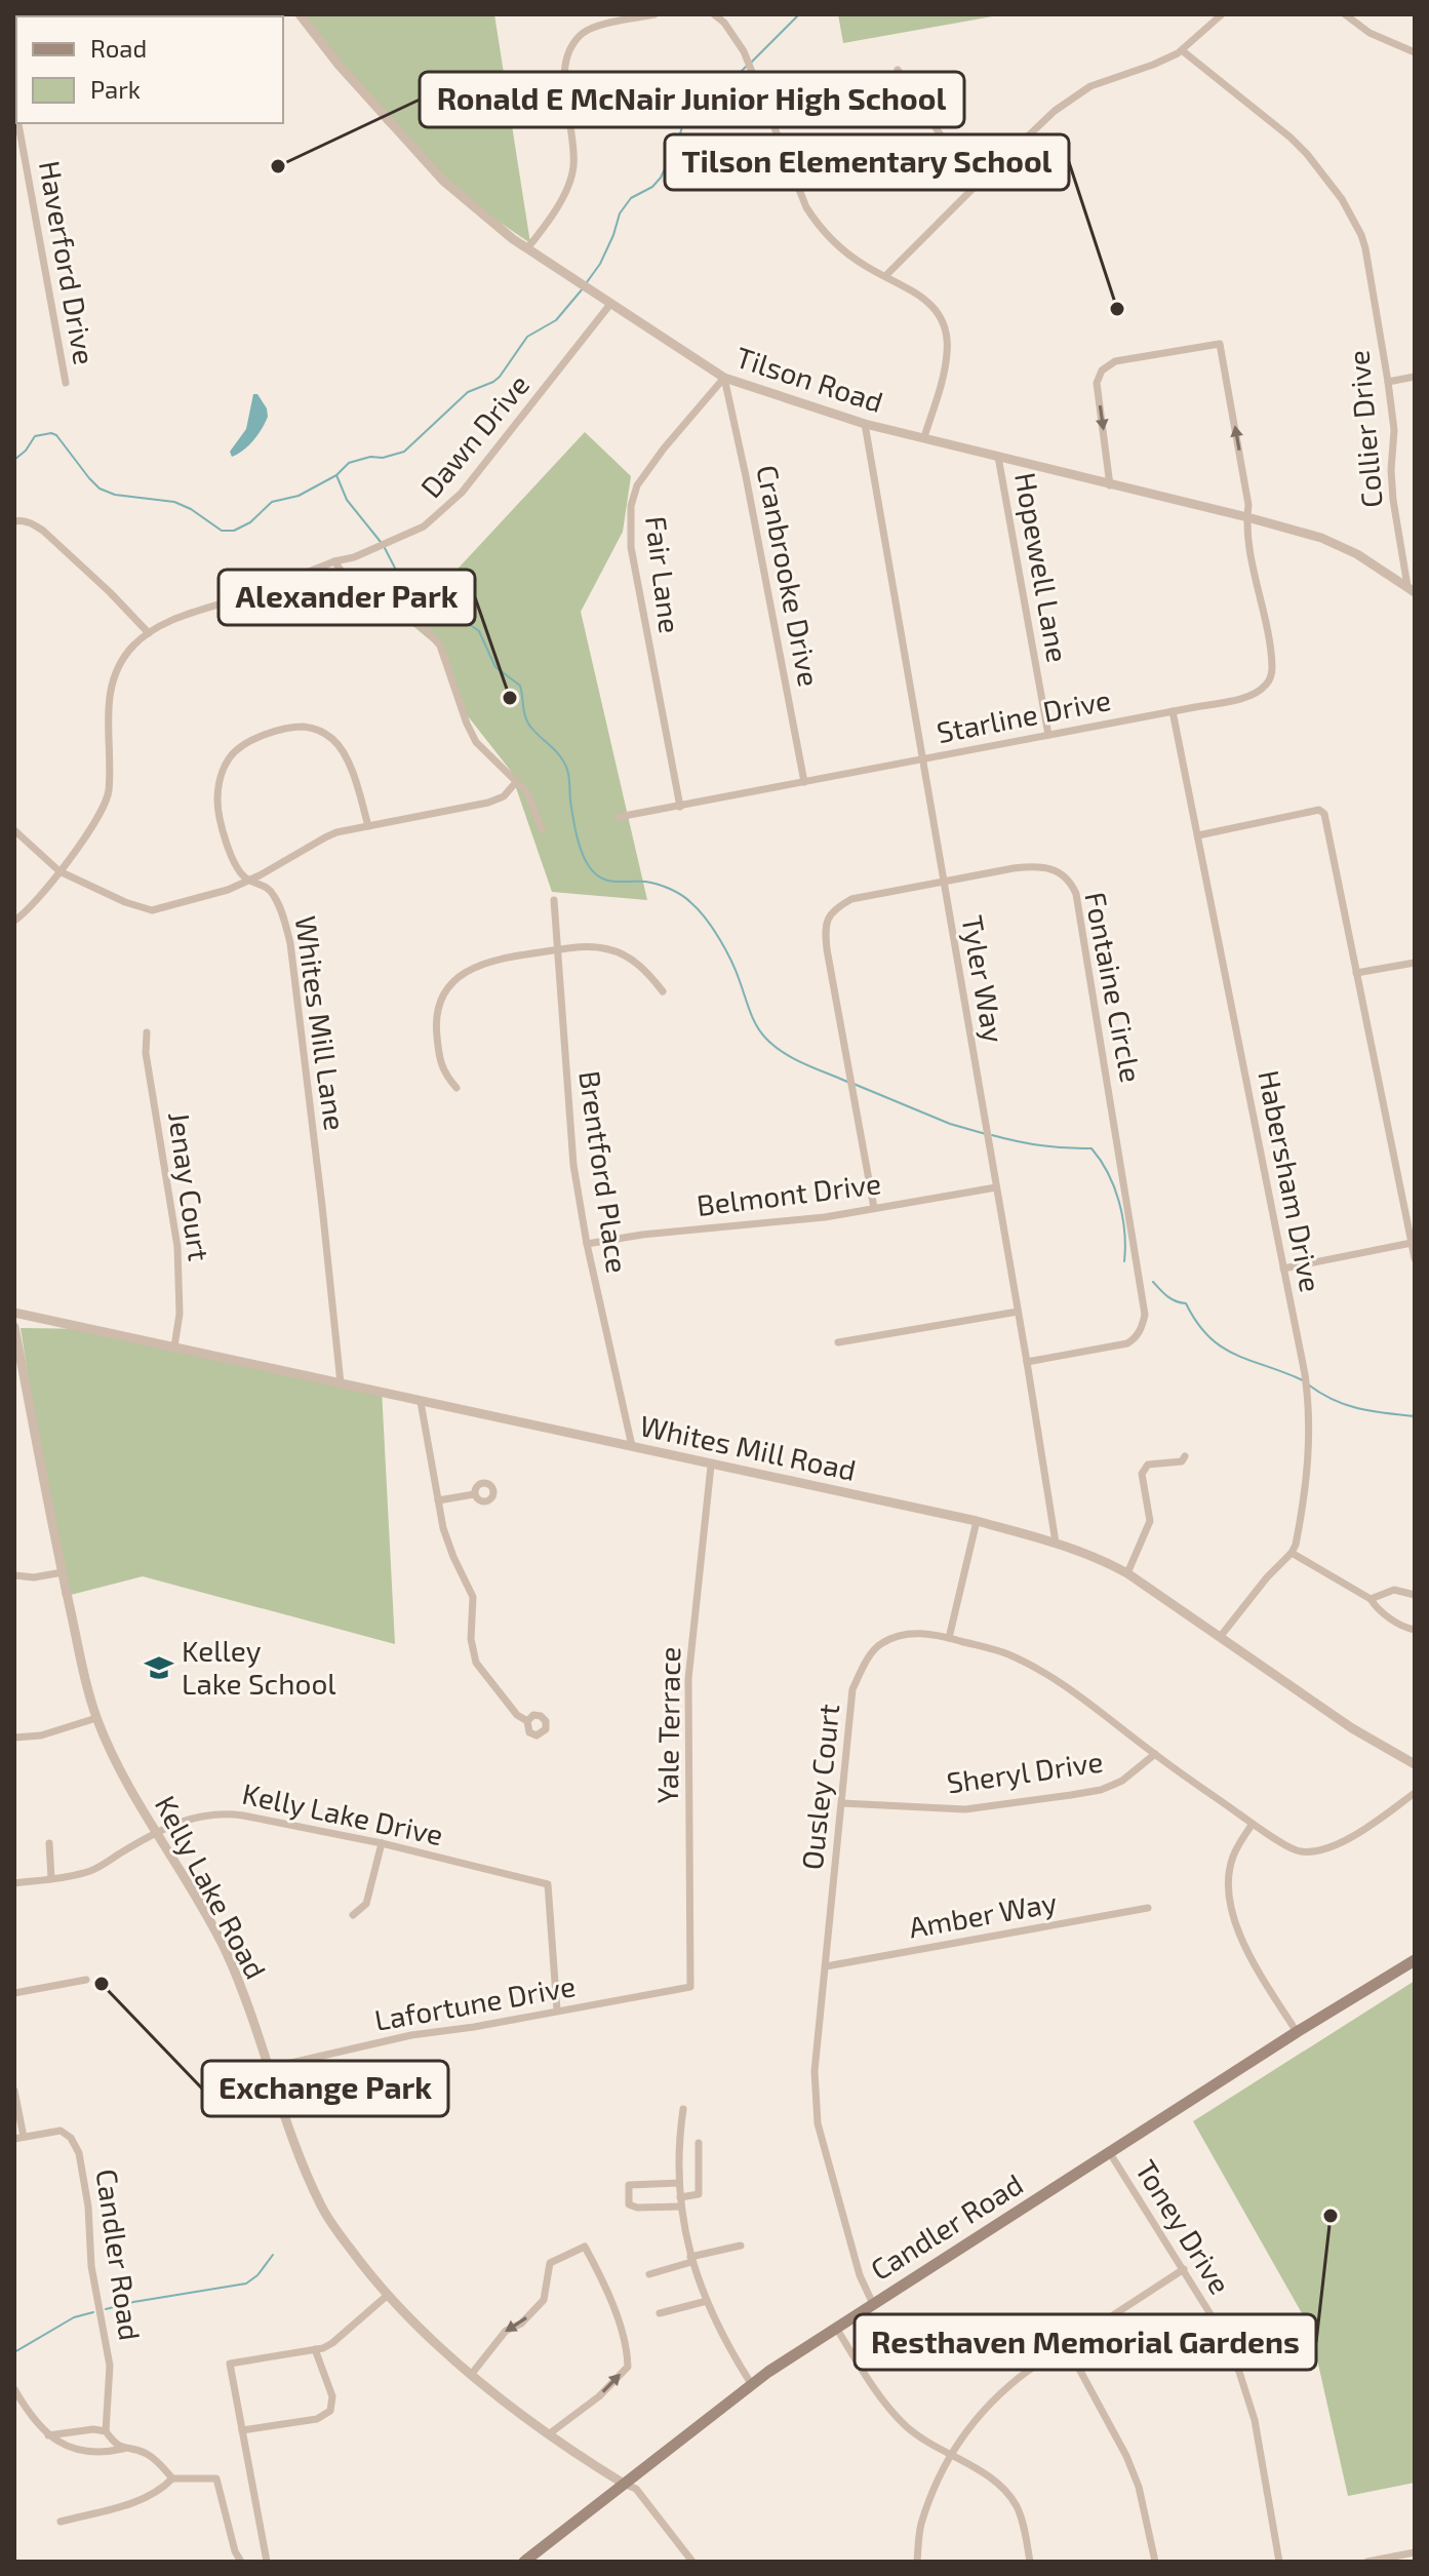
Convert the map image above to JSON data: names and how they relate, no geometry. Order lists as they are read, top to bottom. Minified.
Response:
{"streets":{"main road":["Candler Road"],"street":["Haverford Drive","Tilson Road","Collier Drive","Dawn Drive","Hopewell Lane","Fair Lane","Cranbrooke Drive","Starline Drive","Tyler Way","Fontaine Circle","Whites Mill Lane","Brentford Place","Habersham Drive","Jenay Court","Belmont Drive","Whites Mill Road","Yale Terrace","Sheryl Drive","Ousley Court","Kelly Lake Drive","Kelly Lake Road","Amber Way","Lafortune Drive","Toney Drive"]},"crossings":[["Tilson Road","Collier Drive"],["Tilson Road","Dawn Drive"],["Tilson Road","Hopewell Lane"],["Tilson Road","Fair Lane"],["Tilson Road","Cranbrooke Drive"],["Tilson Road","Starline Drive"],["Tilson Road","Tyler Way"],["Hopewell Lane","Starline Drive"],["Fair Lane","Cranbrooke Drive"],["Fair Lane","Starline Drive"],["Cranbrooke Drive","Starline Drive"],["Starline Drive","Tyler Way"],["Starline Drive","Habersham Drive"],["Tyler Way","Fontaine Circle"],["Tyler Way","Belmont Drive"],["Tyler Way","Whites Mill Road"],["Fontaine Circle","Belmont Drive"],["Whites Mill Lane","Whites Mill Road"],["Brentford Place","Belmont Drive"],["Brentford Place","Whites Mill Road"],["Jenay Court","Whites Mill Road"],["Whites Mill Road","Yale Terrace"],["Yale Terrace","Lafortune Drive"],["Sheryl Drive","Ousley Court"],["Ousley Court","Amber Way"],["Ousley Court","Candler Road"],["Kelly Lake Drive","Kelly Lake Road"],["Kelly Lake Drive","Lafortune Drive"],["Kelly Lake Road","Lafortune Drive"],["Kelly Lake Road","Candler Road"],["Candler Road","Toney Drive"]],"places":{"other":["Ronald E McNair Junior High School","Tilson Elementary School","Alexander Park","Exchange Park","Resthaven Memorial Gardens"],"school or university":["Kelley Lake School"]},"legend":["Road","Park"]}
